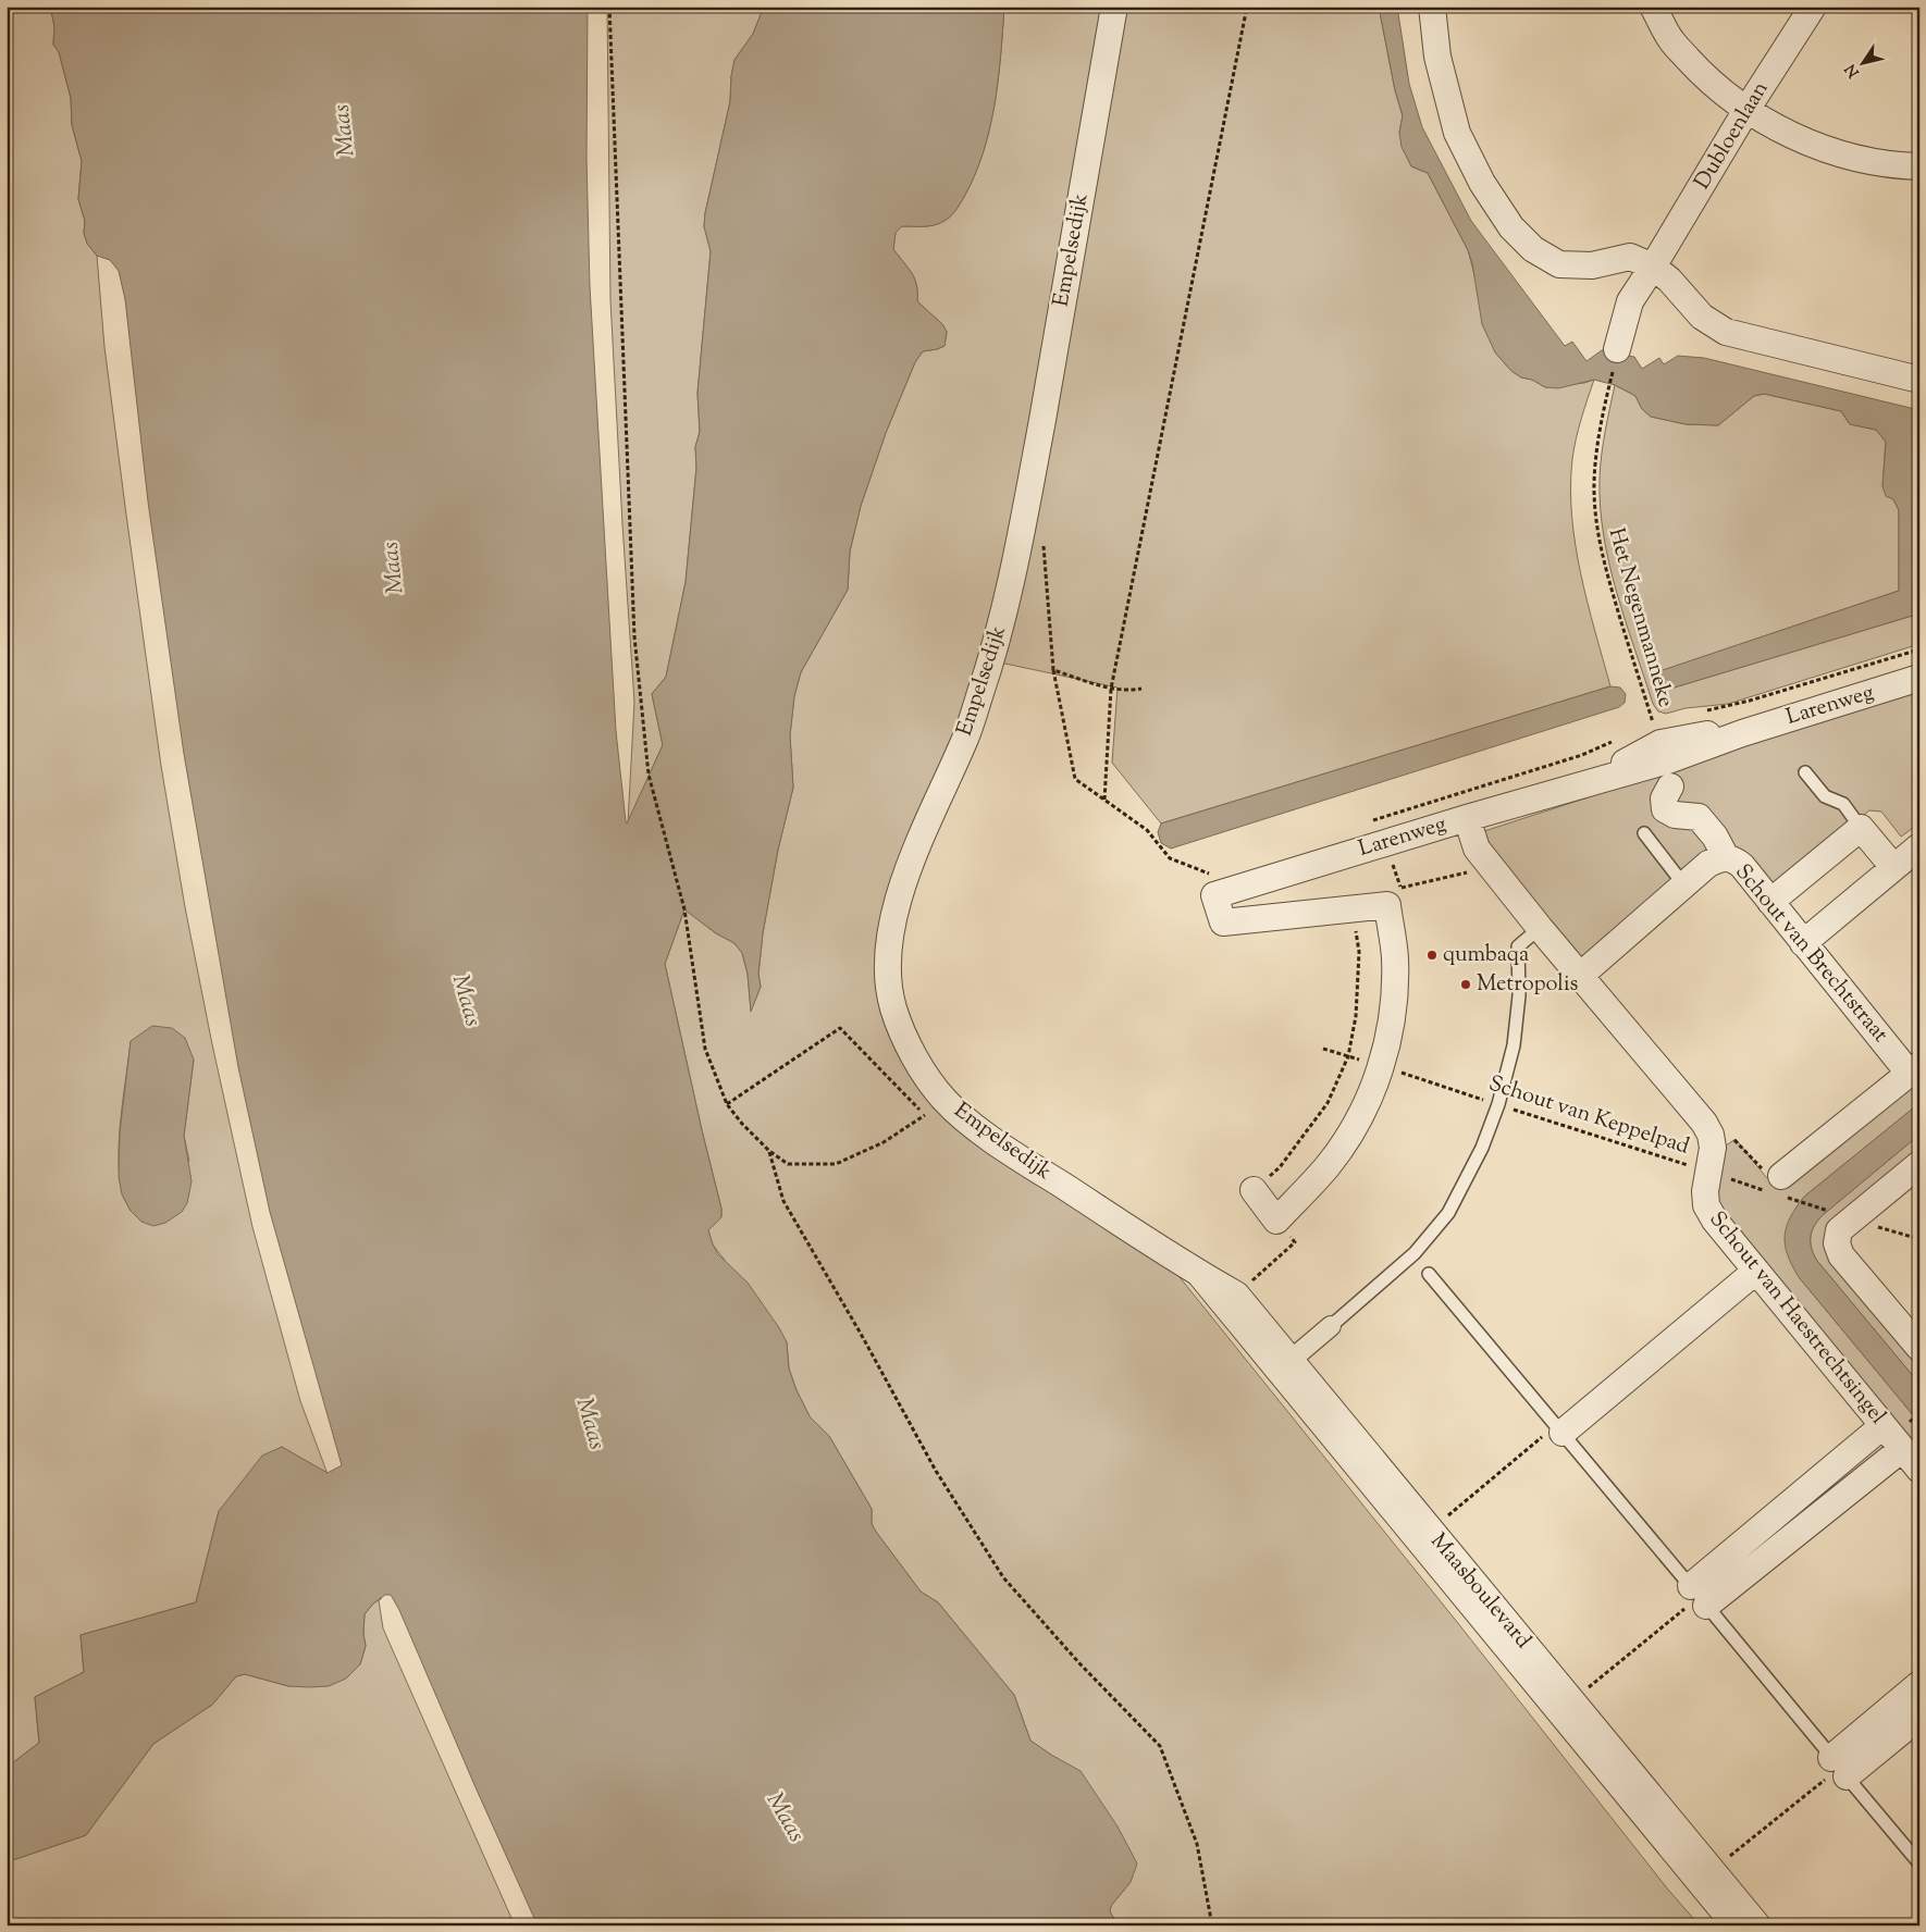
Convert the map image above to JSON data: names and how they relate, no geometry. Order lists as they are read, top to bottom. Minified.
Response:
{"streets":{"street":["Dubloenlaan","Empelsedijk","Larenweg","Schout van Brechtstraat","Schout van Haestrechtsingel","Maasboulevard"],"path":["Het Negenmanneke","Schout van Keppelpad"]},"crossings":[["Empelsedijk","Maasboulevard"],["Schout van Keppelpad","Schout van Haestrechtsingel"]],"water":["Maas"],"places":["qumbaqa","Metropolis"],"north":"bottom left"}
